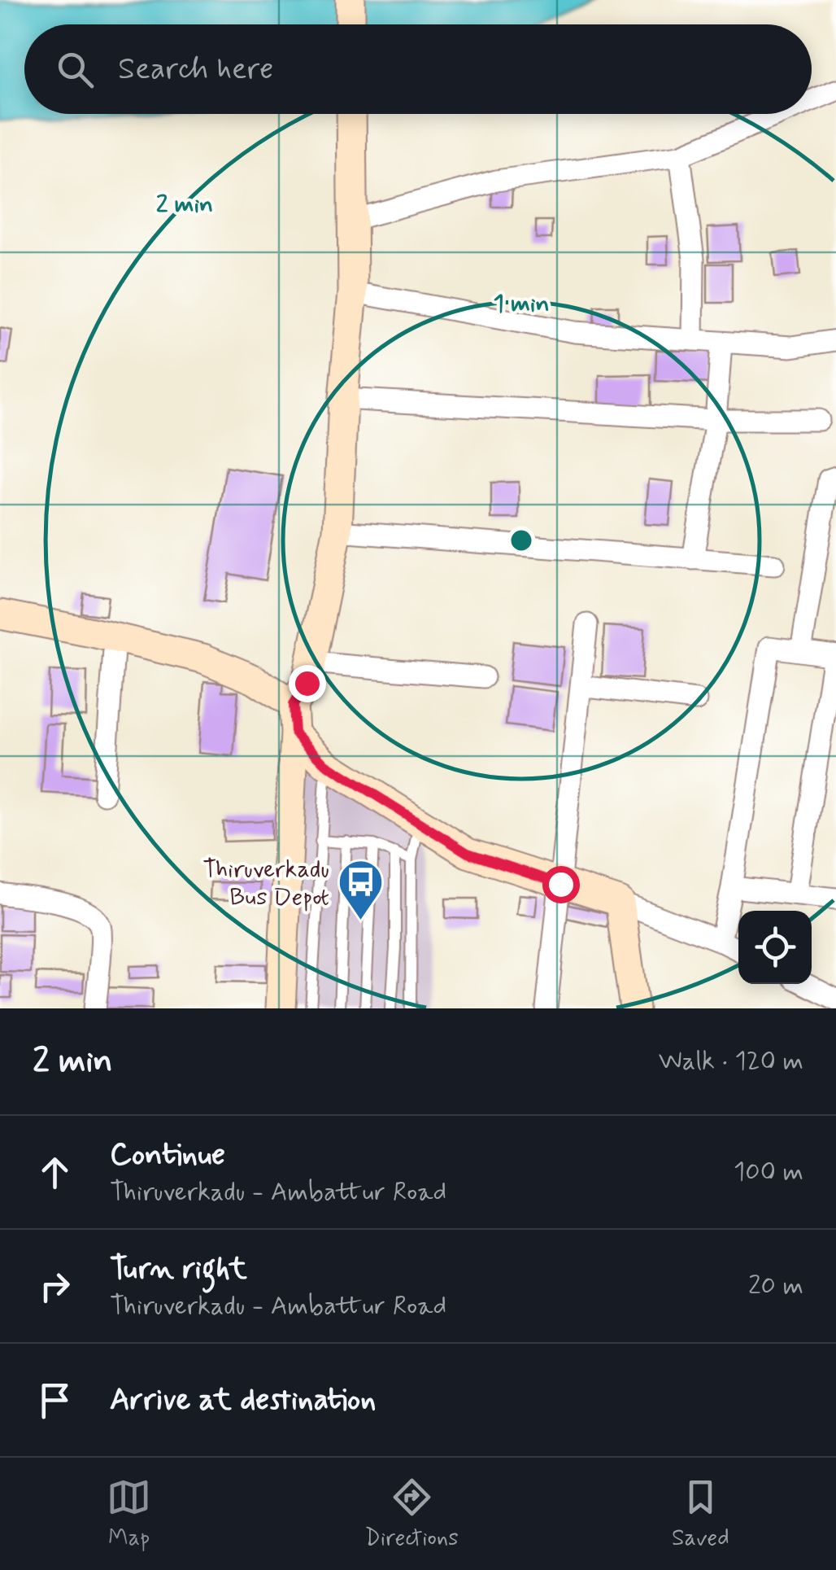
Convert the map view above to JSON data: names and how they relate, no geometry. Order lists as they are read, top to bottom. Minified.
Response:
{"places":{"bus stop":["Thiruverkadu Bus Depot"]},"page":{"search":"Search here","heading":["2 min","Walk · 120 m"],"list":[["Continue","Thiruverkadu - Ambattur Road","100 m"],["Turn right","Thiruverkadu - Ambattur Road","20 m"],"Arrive at destination"],"nav":["Map","Directions","Saved"]},"rings":["2 min","1 min"]}
